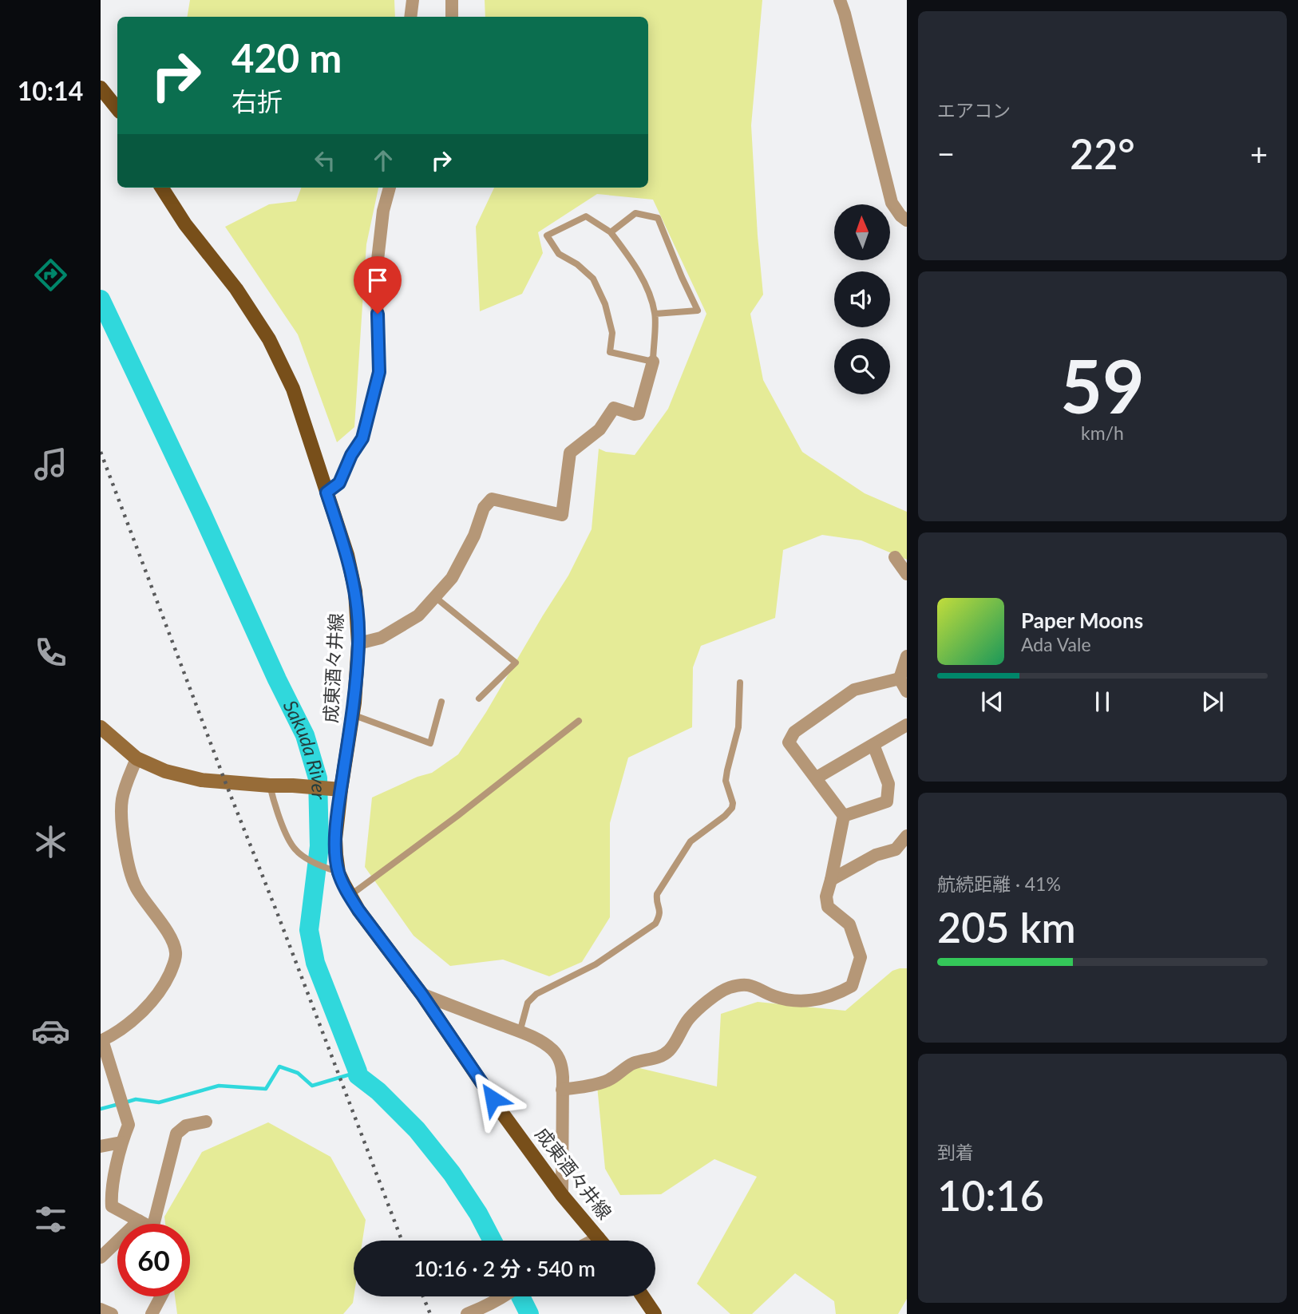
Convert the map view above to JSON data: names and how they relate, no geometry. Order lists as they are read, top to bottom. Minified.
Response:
{"streets":{"main road":["成東酒々井線"]},"water":["Sakuda River"],"north":"top","page":{"tabs":"10:14","tile":["エアコン",["59","km/h"],["航続距離 · 41%","205 km"],["到着","10:16"]],"turn":["420 m","右折"],"heat":["−","22°","+"],"song":["Paper Moons","Ada Vale"],"limit":"60","trip":"10:16 · 2 分 · 540 m"}}
